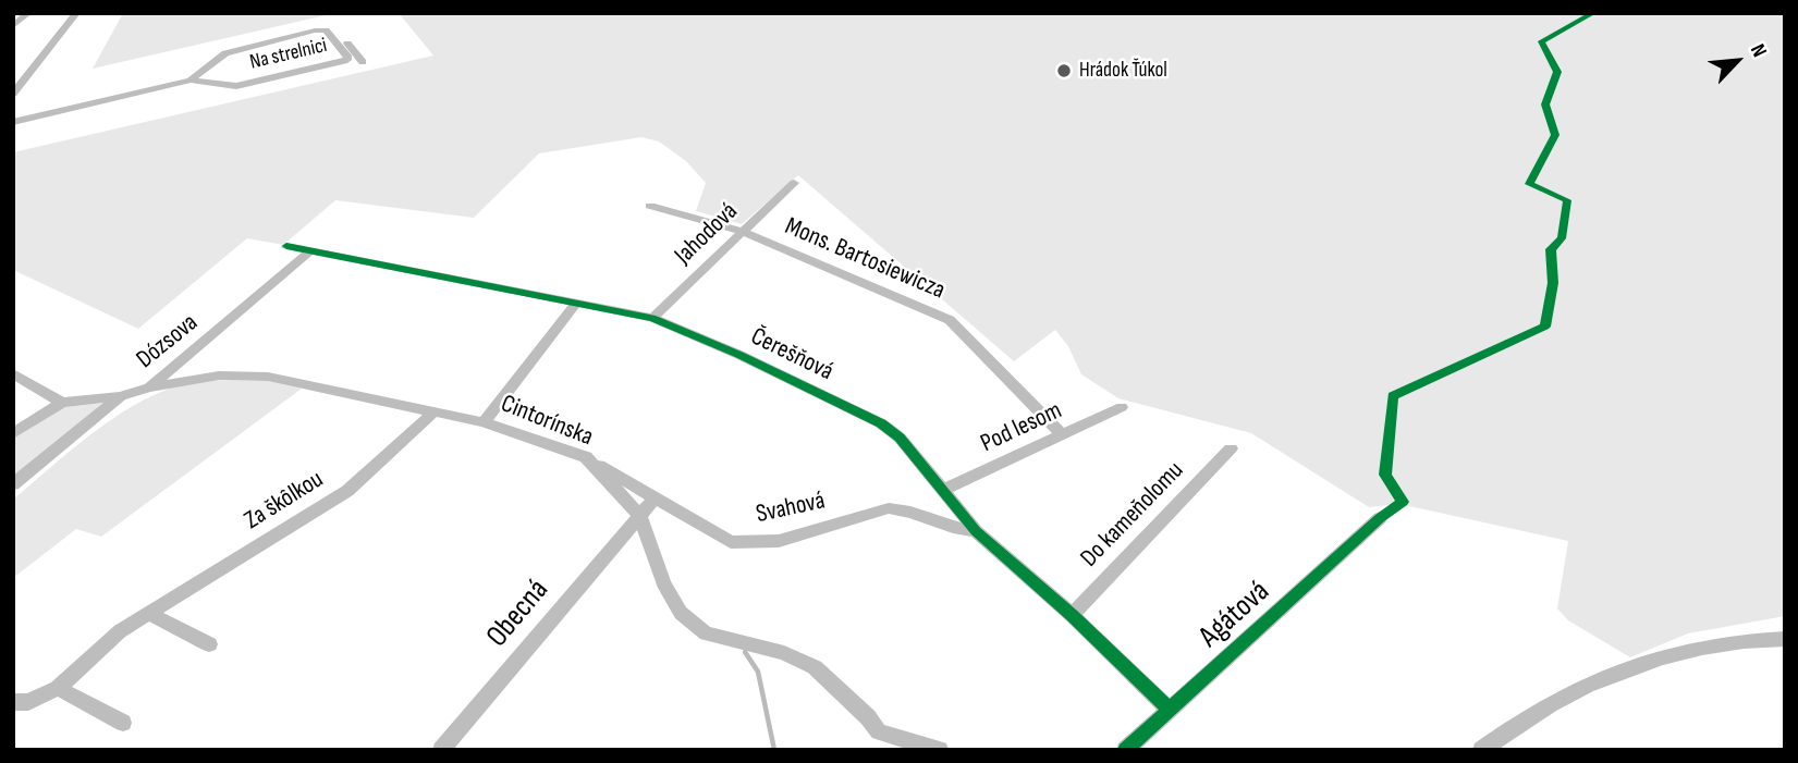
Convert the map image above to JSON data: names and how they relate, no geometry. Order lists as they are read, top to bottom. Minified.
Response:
{"streets":{"street":["Na strelnici","Jahodová","Mons. Bartosiewicza","Dózsova","Čerešňová","Cintorínska","Pod lesom","Za škôlkou","Svahová","Do kameňolomu","Obecná","Agátová"]},"crossings":[["Jahodová","Mons. Bartosiewicza"],["Jahodová","Čerešňová"],["Mons. Bartosiewicza","Pod lesom"],["Dózsova","Čerešňová"],["Dózsova","Cintorínska"],["Čerešňová","Pod lesom"],["Čerešňová","Svahová"],["Čerešňová","Do kameňolomu"],["Čerešňová","Agátová"],["Cintorínska","Za škôlkou"],["Cintorínska","Svahová"],["Cintorínska","Obecná"]],"places":["Hrádok Ťúkol"],"north":"top right"}
